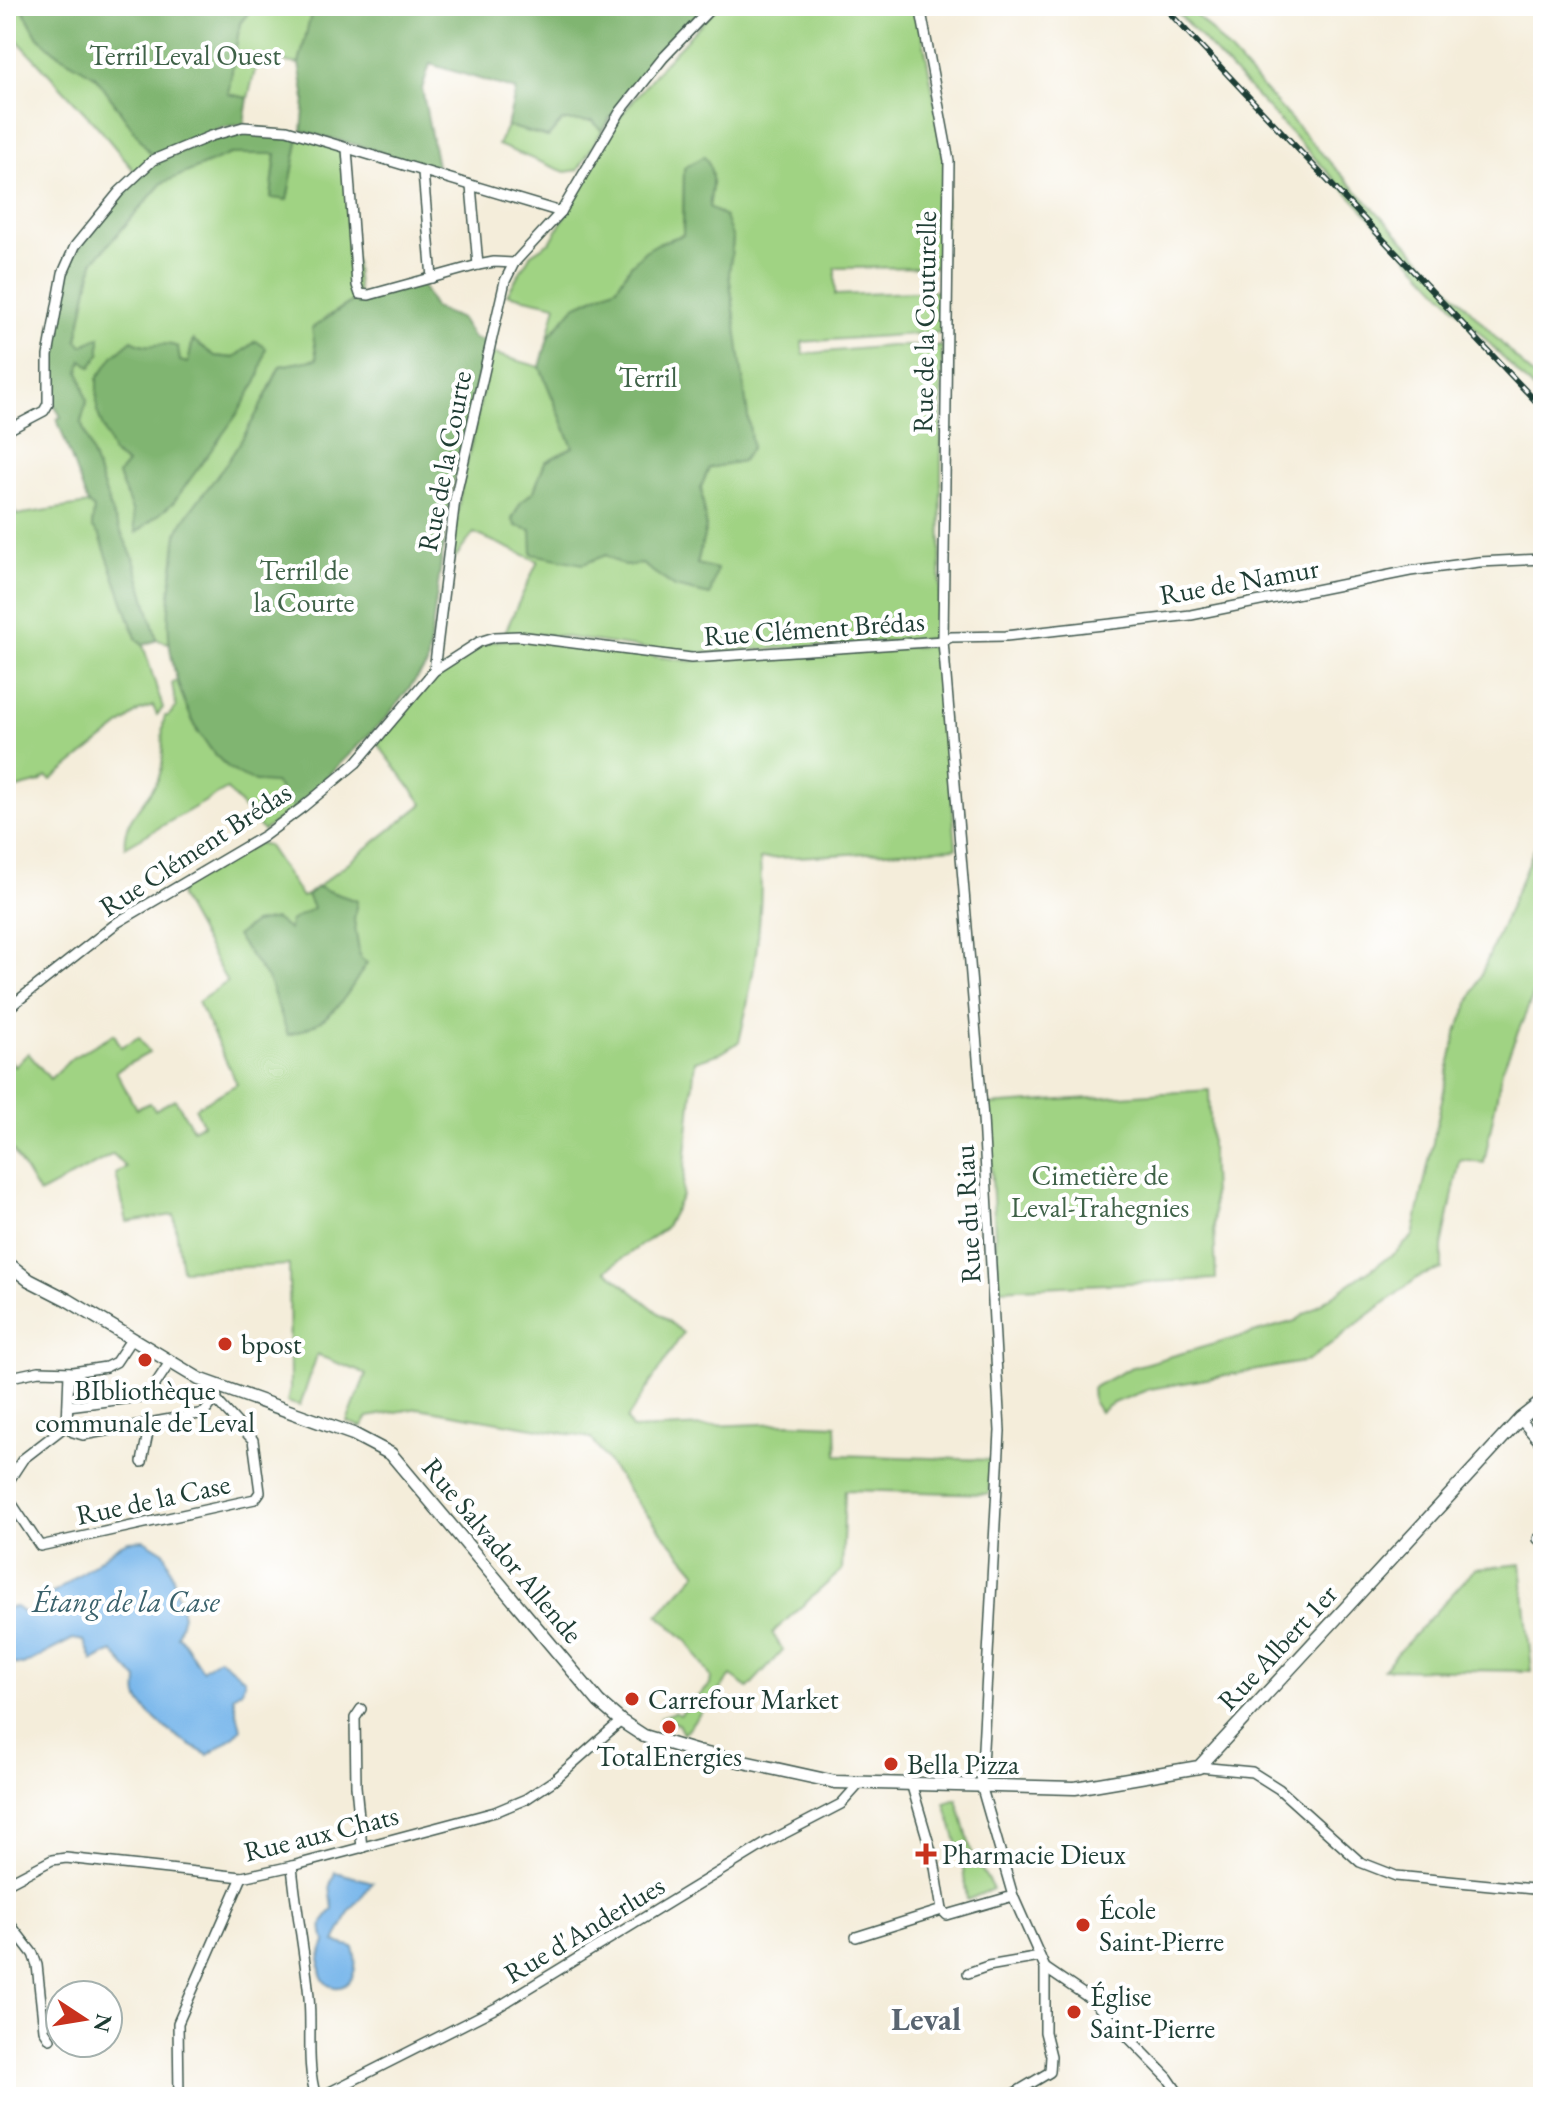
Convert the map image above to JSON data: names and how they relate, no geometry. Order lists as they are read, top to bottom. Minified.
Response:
{"streets":{"street":["Rue de la Couturelle","Rue de la Courte","Rue de Namur","Rue Clément Brédas","Rue du Riau","Rue de la Case","Rue Salvador Allende","Rue Albert 1er","Rue aux Chats","Rue d'Anderlues"]},"crossings":[["Rue de la Couturelle","Rue de Namur"],["Rue de la Couturelle","Rue Clément Brédas"],["Rue de la Couturelle","Rue du Riau"],["Rue de la Courte","Rue Clément Brédas"],["Rue de Namur","Rue Clément Brédas"],["Rue de Namur","Rue du Riau"],["Rue Clément Brédas","Rue du Riau"],["Rue du Riau","Rue Salvador Allende"],["Rue de la Case","Rue Salvador Allende"],["Rue Salvador Allende","Rue aux Chats"],["Rue Salvador Allende","Rue d'Anderlues"]],"districts":["Leval"],"water":["Étang de la Case"],"parks":["Terril Leval Ouest","Terril","Terril de la Courte","Cimetière de Leval-Trahegnies"],"places":{"other":["bpost","BIbliothèque communale de Leval","Carrefour Market","TotalEnergies","Bella Pizza","École Saint-Pierre","Église Saint-Pierre"],"health":["Pharmacie Dieux"]},"north":"right"}
